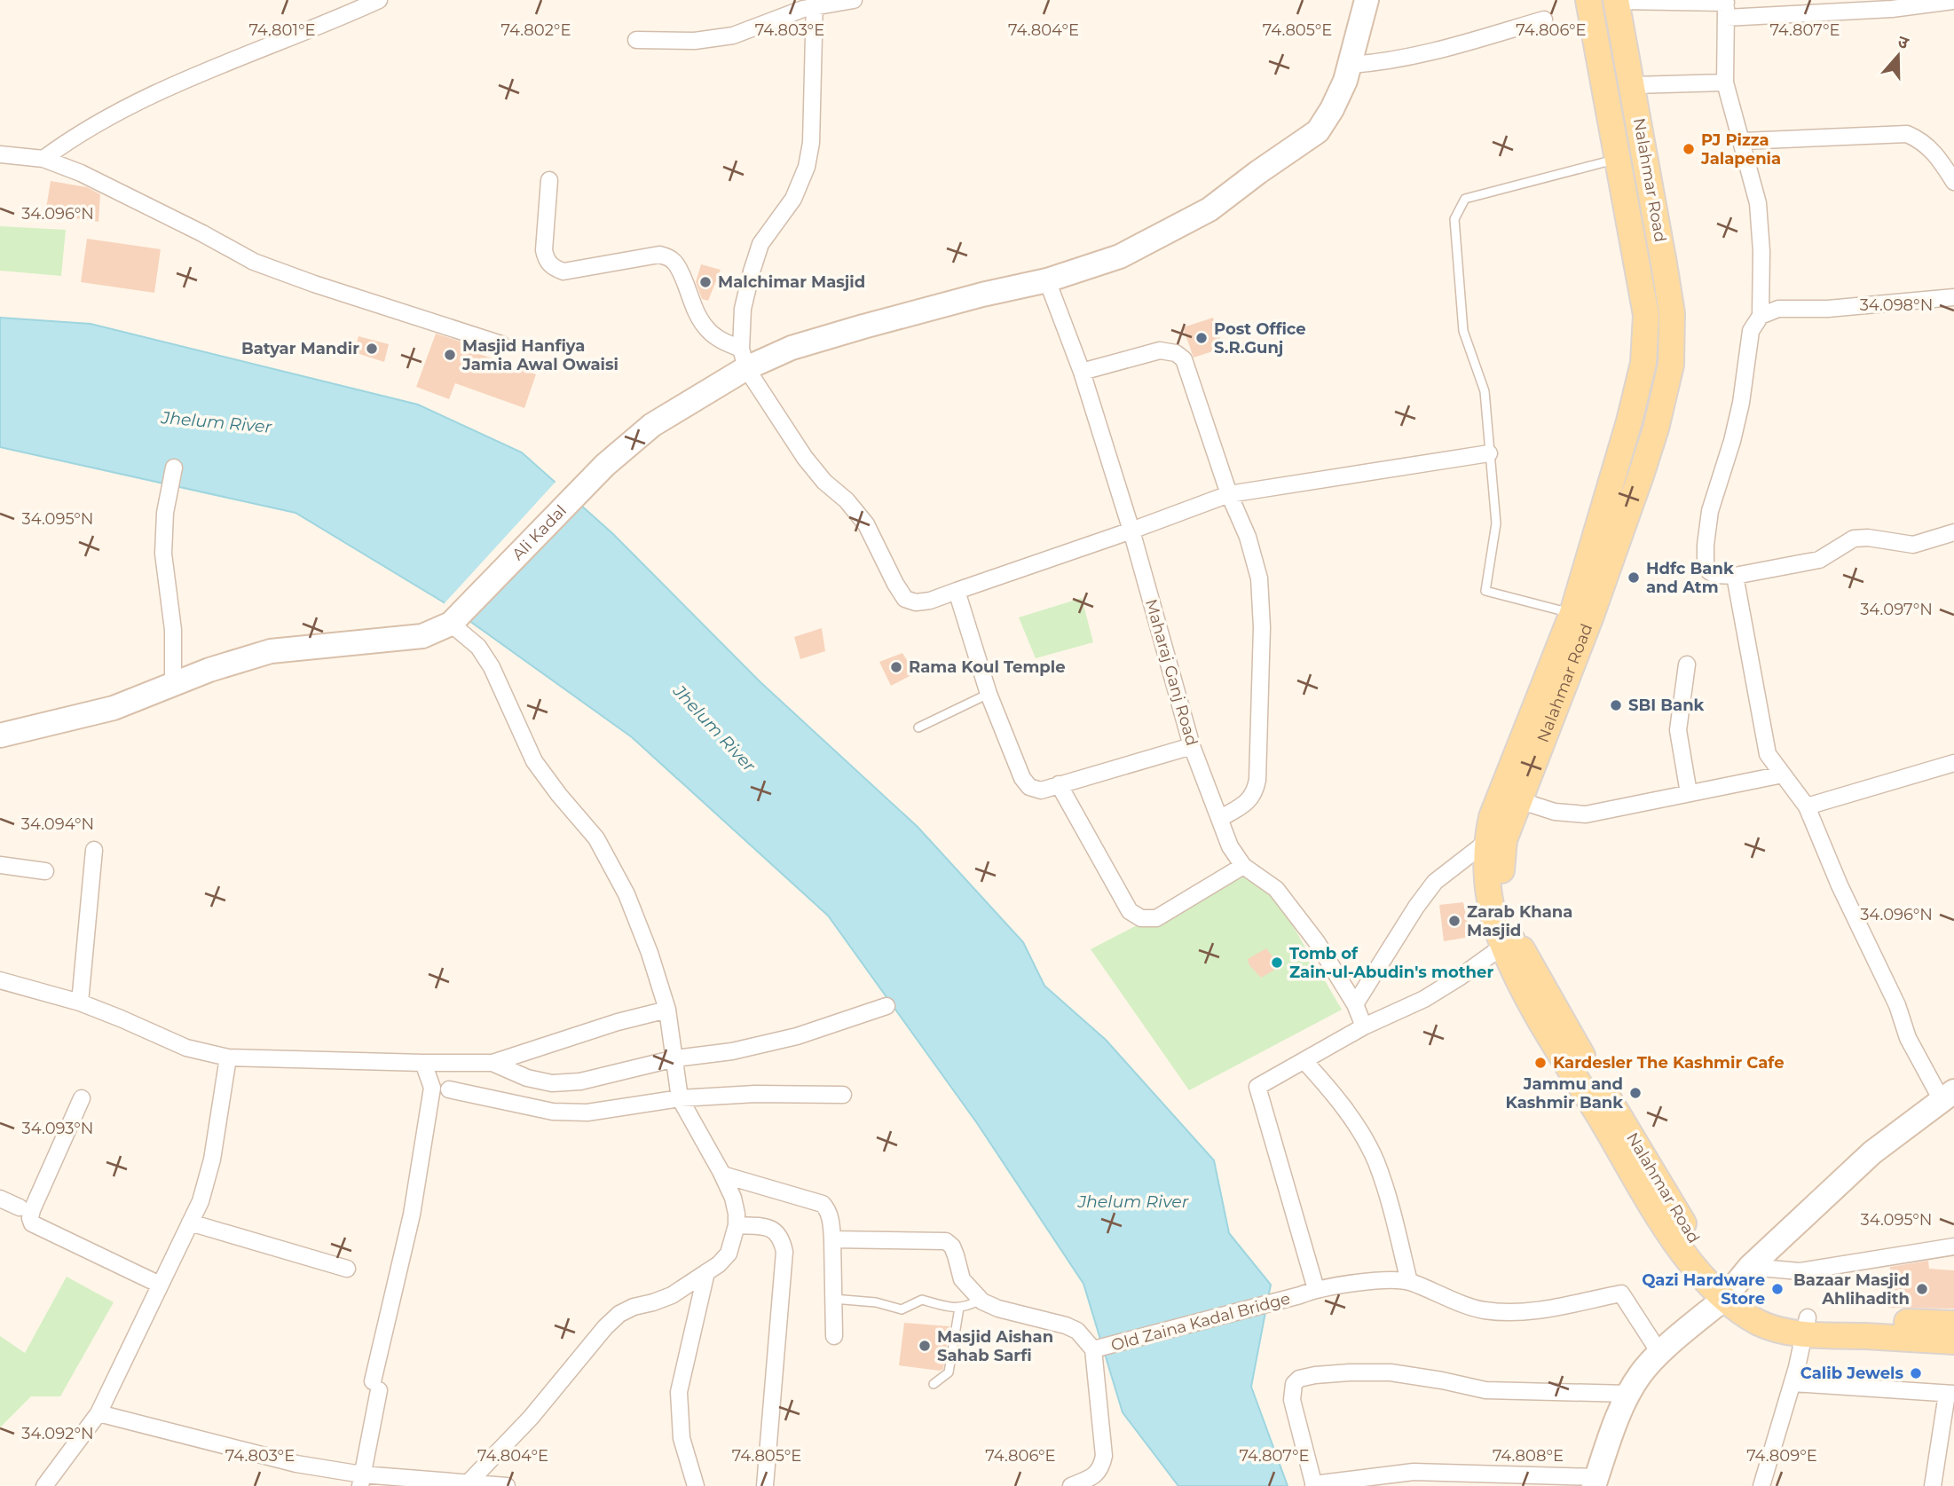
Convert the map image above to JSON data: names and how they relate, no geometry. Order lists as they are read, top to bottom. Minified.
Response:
{"streets":{"main road":["Nalahmar Road"],"street":["Ali Kadal","Maharaj Ganj Road","Old Zaina Kadal Bridge"]},"crossings":[["Ali Kadal","Maharaj Ganj Road"]],"water":["Jhelum River"],"places":["PJ Pizza Jalapenia","Malchimar Masjid","Post Office S.R.Gunj","Batyar Mandir","Masjid Hanfiya Jamia Awal Owaisi","Hdfc Bank and Atm","Rama Koul Temple","SBI Bank","Zarab Khana Masjid","Tomb of Zain-ul-Abudin's mother","Kardesler The Kashmir Cafe","Jammu and Kashmir Bank","Qazi Hardware Store","Bazaar Masjid Ahlihadith","Masjid Aishan Sahab Sarfi","Calib Jewels"],"north":"top","coordinates":["74.801°E","74.802°E","74.803°E","74.804°E","74.805°E","74.806°E","74.807°E","34.096°N","34.098°N","34.095°N","34.097°N","34.094°N","34.093°N","34.092°N","74.808°E","74.809°E"]}
